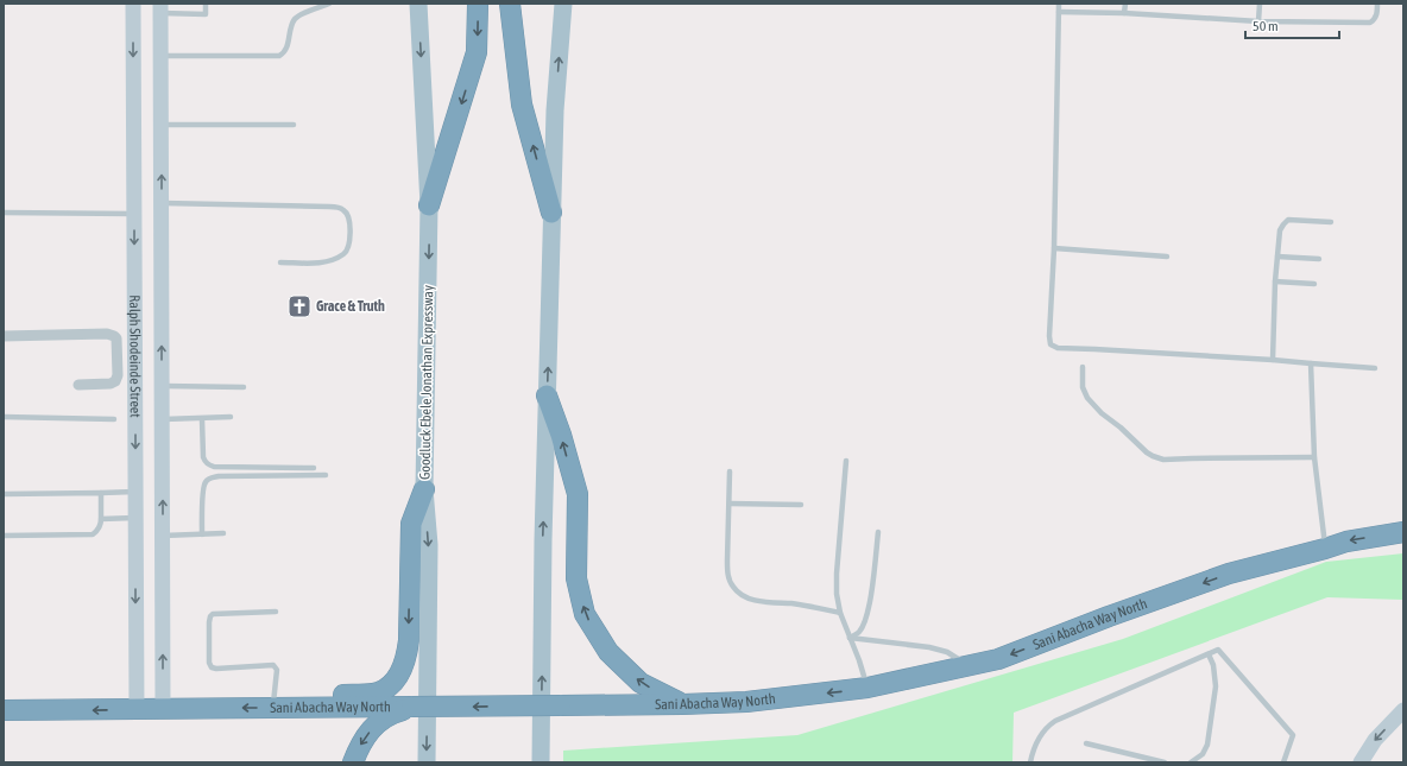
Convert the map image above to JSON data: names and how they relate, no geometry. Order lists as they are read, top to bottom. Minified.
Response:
{"streets":{"highway":["Sani Abacha Way North"],"main road":["Goodluck Ebele Jonathan Expressway"],"street":["Ralph Shodeinde Street"]},"crossings":[["Ralph Shodeinde Street","Sani Abacha Way North"]],"one_way":["Sani Abacha Way North"],"places":{"church":["Grace & Truth"]},"scale_bar":"50 m"}
